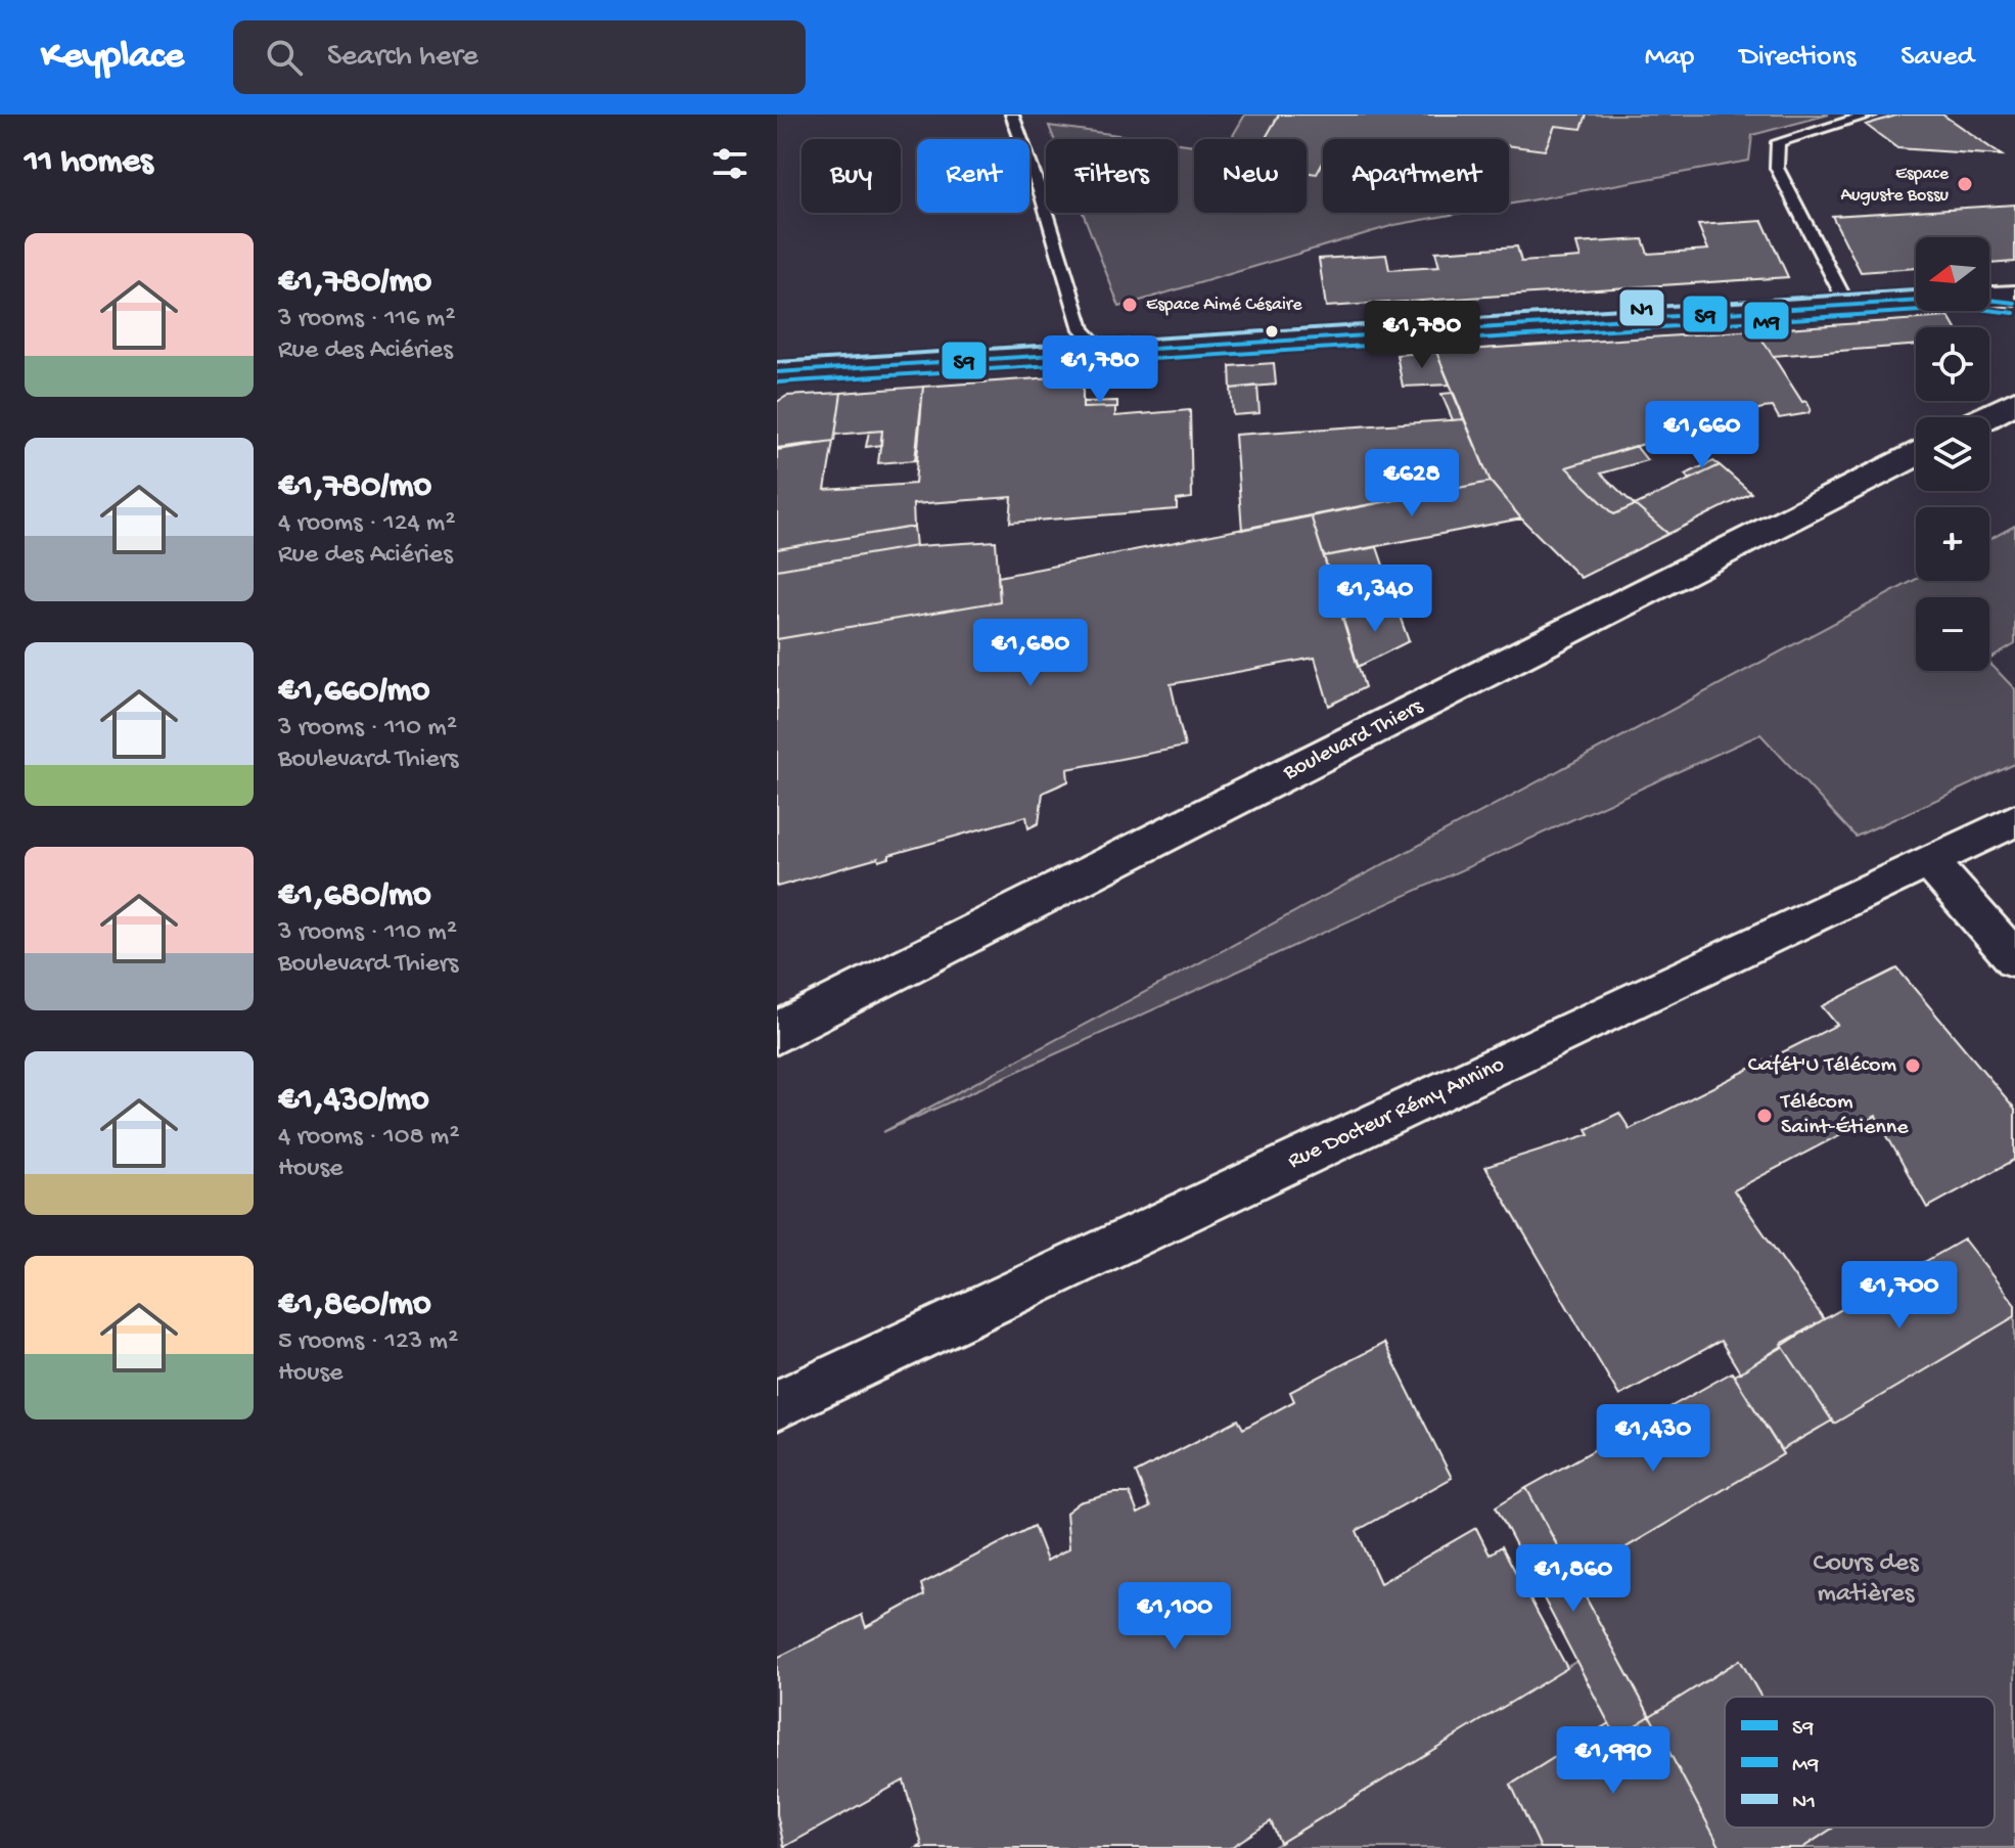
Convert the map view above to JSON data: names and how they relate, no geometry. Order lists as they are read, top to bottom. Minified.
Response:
{"streets":{"street":["Boulevard Thiers","Rue Docteur Rémy Annino"]},"parks":["Cours des matières"],"places":["Espace Auguste Bossu","Espace Aimé Césaire","Cafét'U Télécom","Télécom Saint-Étienne"],"lines":["transit line N1","transit line S9","transit line M9"],"legend":["S9","M9","N1"],"north":"left","page":{"header":"Keyplace","search":"Search here","nav":["Map","Directions","Saved"],"heading":"11 homes","chip":["Buy","Rent","Filters","New","Apartment"],"list":[{"name":"€1,780/mo","note":"3 rooms · 116 m² · Rue des Aciéries"},{"name":"€1,780/mo","note":"4 rooms · 124 m² · Rue des Aciéries"},{"name":"€1,660/mo","note":"3 rooms · 110 m² · Boulevard Thiers"},{"name":"€1,680/mo","note":"3 rooms · 110 m² · Boulevard Thiers"},{"name":"€1,430/mo","note":"4 rooms · 108 m² · House"},{"name":"€1,860/mo","note":"5 rooms · 123 m² · House"}],"map_buttons":["+","−"],"price":["€1,780","€1,780","€1,660","€628","€1,340","€1,680","€1,700","€1,430","€1,860","€1,100","€1,990"]}}
